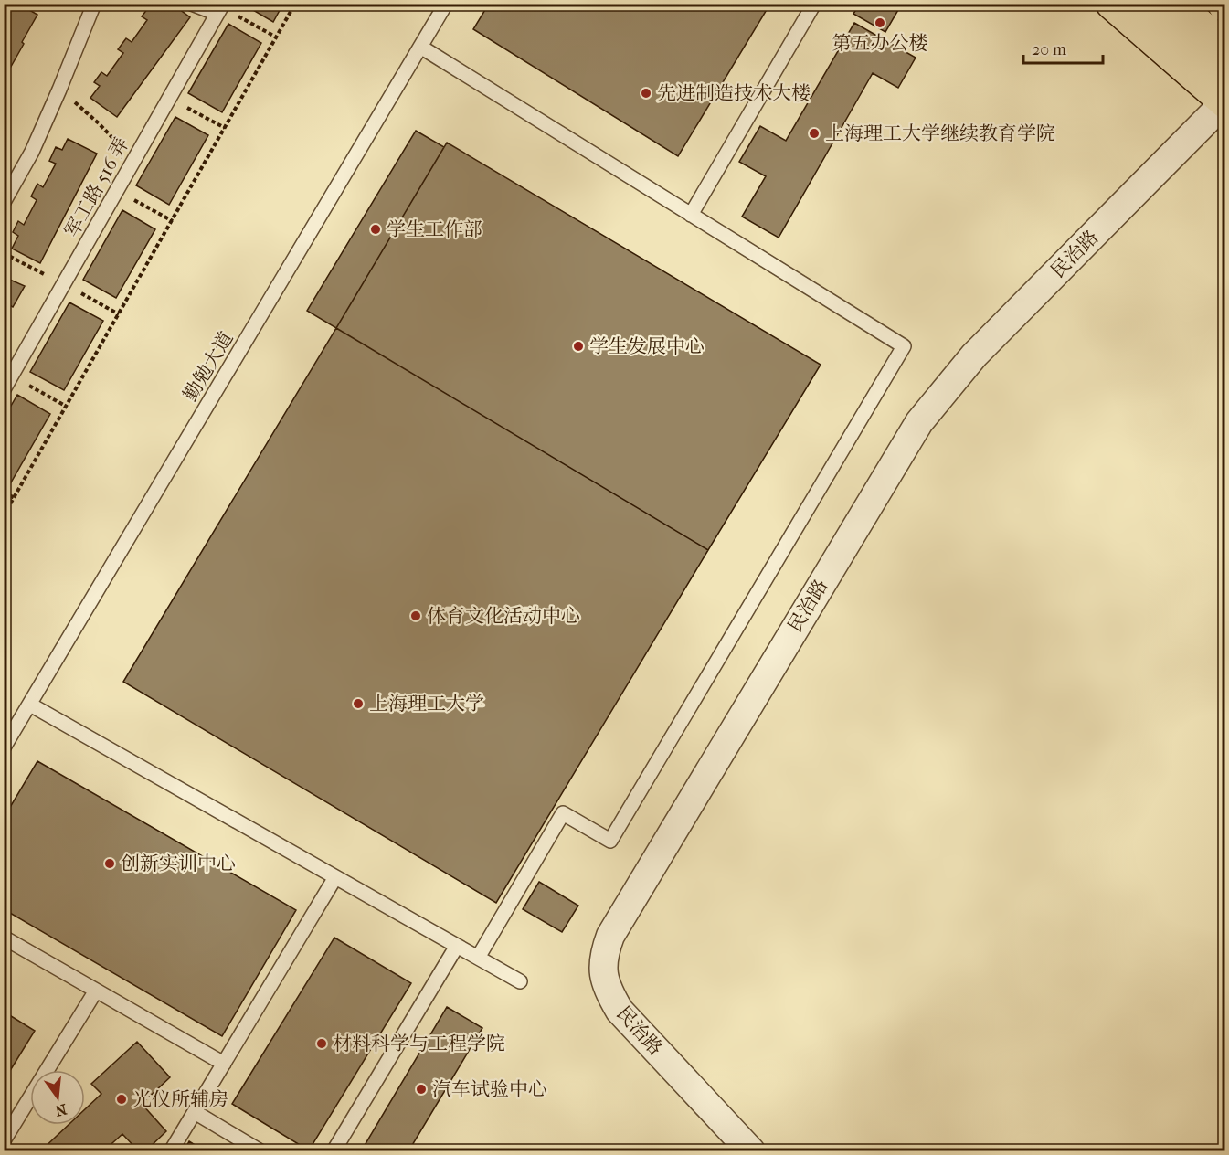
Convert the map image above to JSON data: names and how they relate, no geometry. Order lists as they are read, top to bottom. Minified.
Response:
{"streets":{"street":["民治路"],"lane":["军工路 516 弄","勤勉大道"]},"places":["第五办公楼","先进制造技术大楼","上海理工大学继续教育学院","学生工作部","学生发展中心","体育文化活动中心","上海理工大学","创新实训中心","材料科学与工程学院","汽车试验中心","光仪所辅房"],"scale_bar":"20 m","north":"bottom"}
